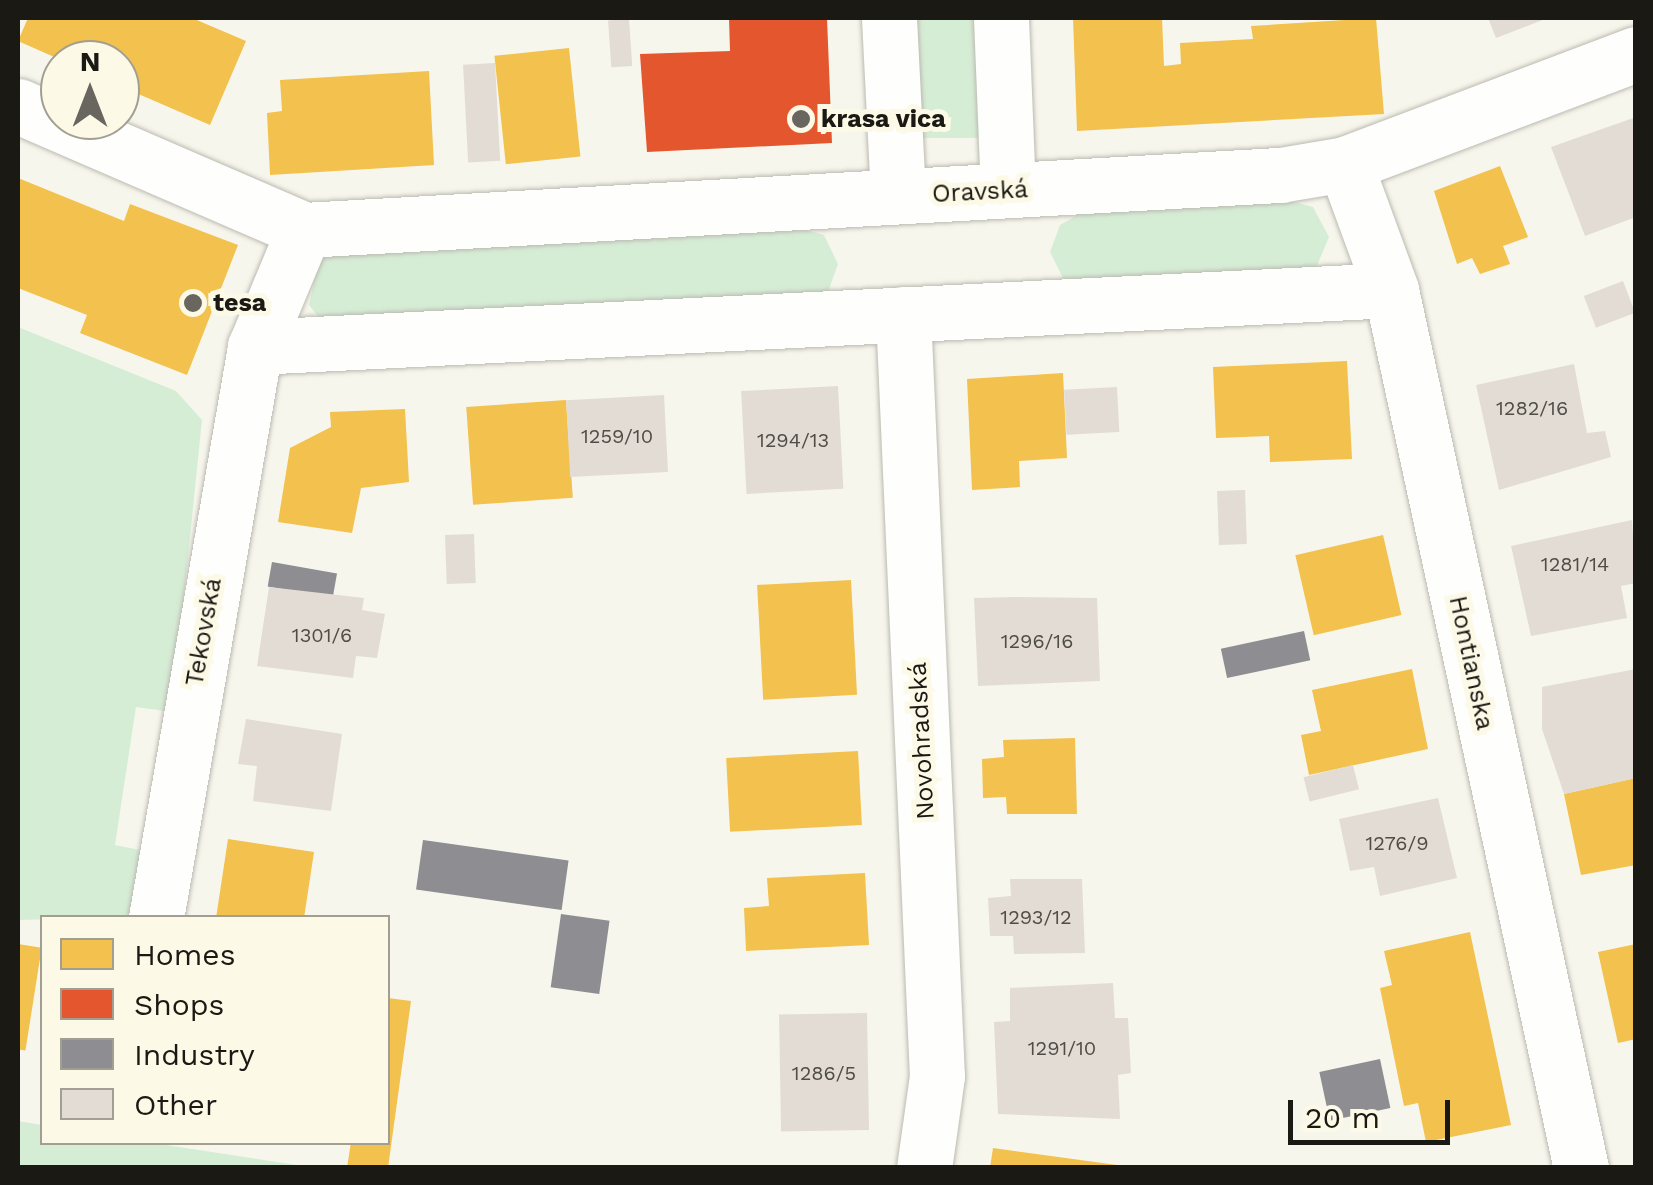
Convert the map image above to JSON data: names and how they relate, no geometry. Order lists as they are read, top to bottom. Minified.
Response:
{"streets":{"street":["Oravská","Tekovská","Hontianska","Novohradská"]},"crossings":[["Oravská","Hontianska"]],"places":["krasa vica","tesa"],"house_numbers":["1282/16","1259/10","1294/13","1281/14","1301/6","1296/16","1276/9","1293/12","1291/10","1286/5"],"legend":["Homes","Shops","Industry","Other"],"scale_bar":"20 m","north":"top"}
